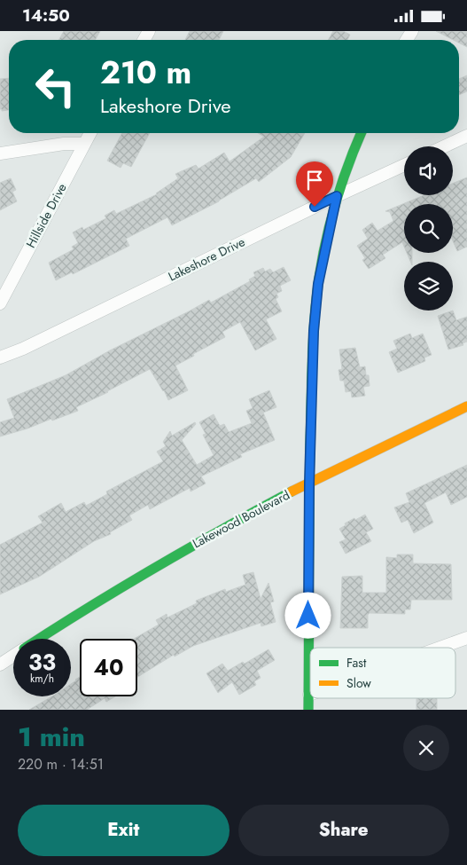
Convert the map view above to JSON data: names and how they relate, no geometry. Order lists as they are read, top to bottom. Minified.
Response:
{"streets":{"street":["Hillside Drive","Lakeshore Drive","Lakewood Boulevard"]},"legend":["Fast","Slow"],"page":{"status":"14:50","turn":["210 m","Lakeshore Drive"],"speed":"33 km/h","limit":"40","heading":["1 min","220 m · 14:51"],"buttons":["Exit","Share"]}}
